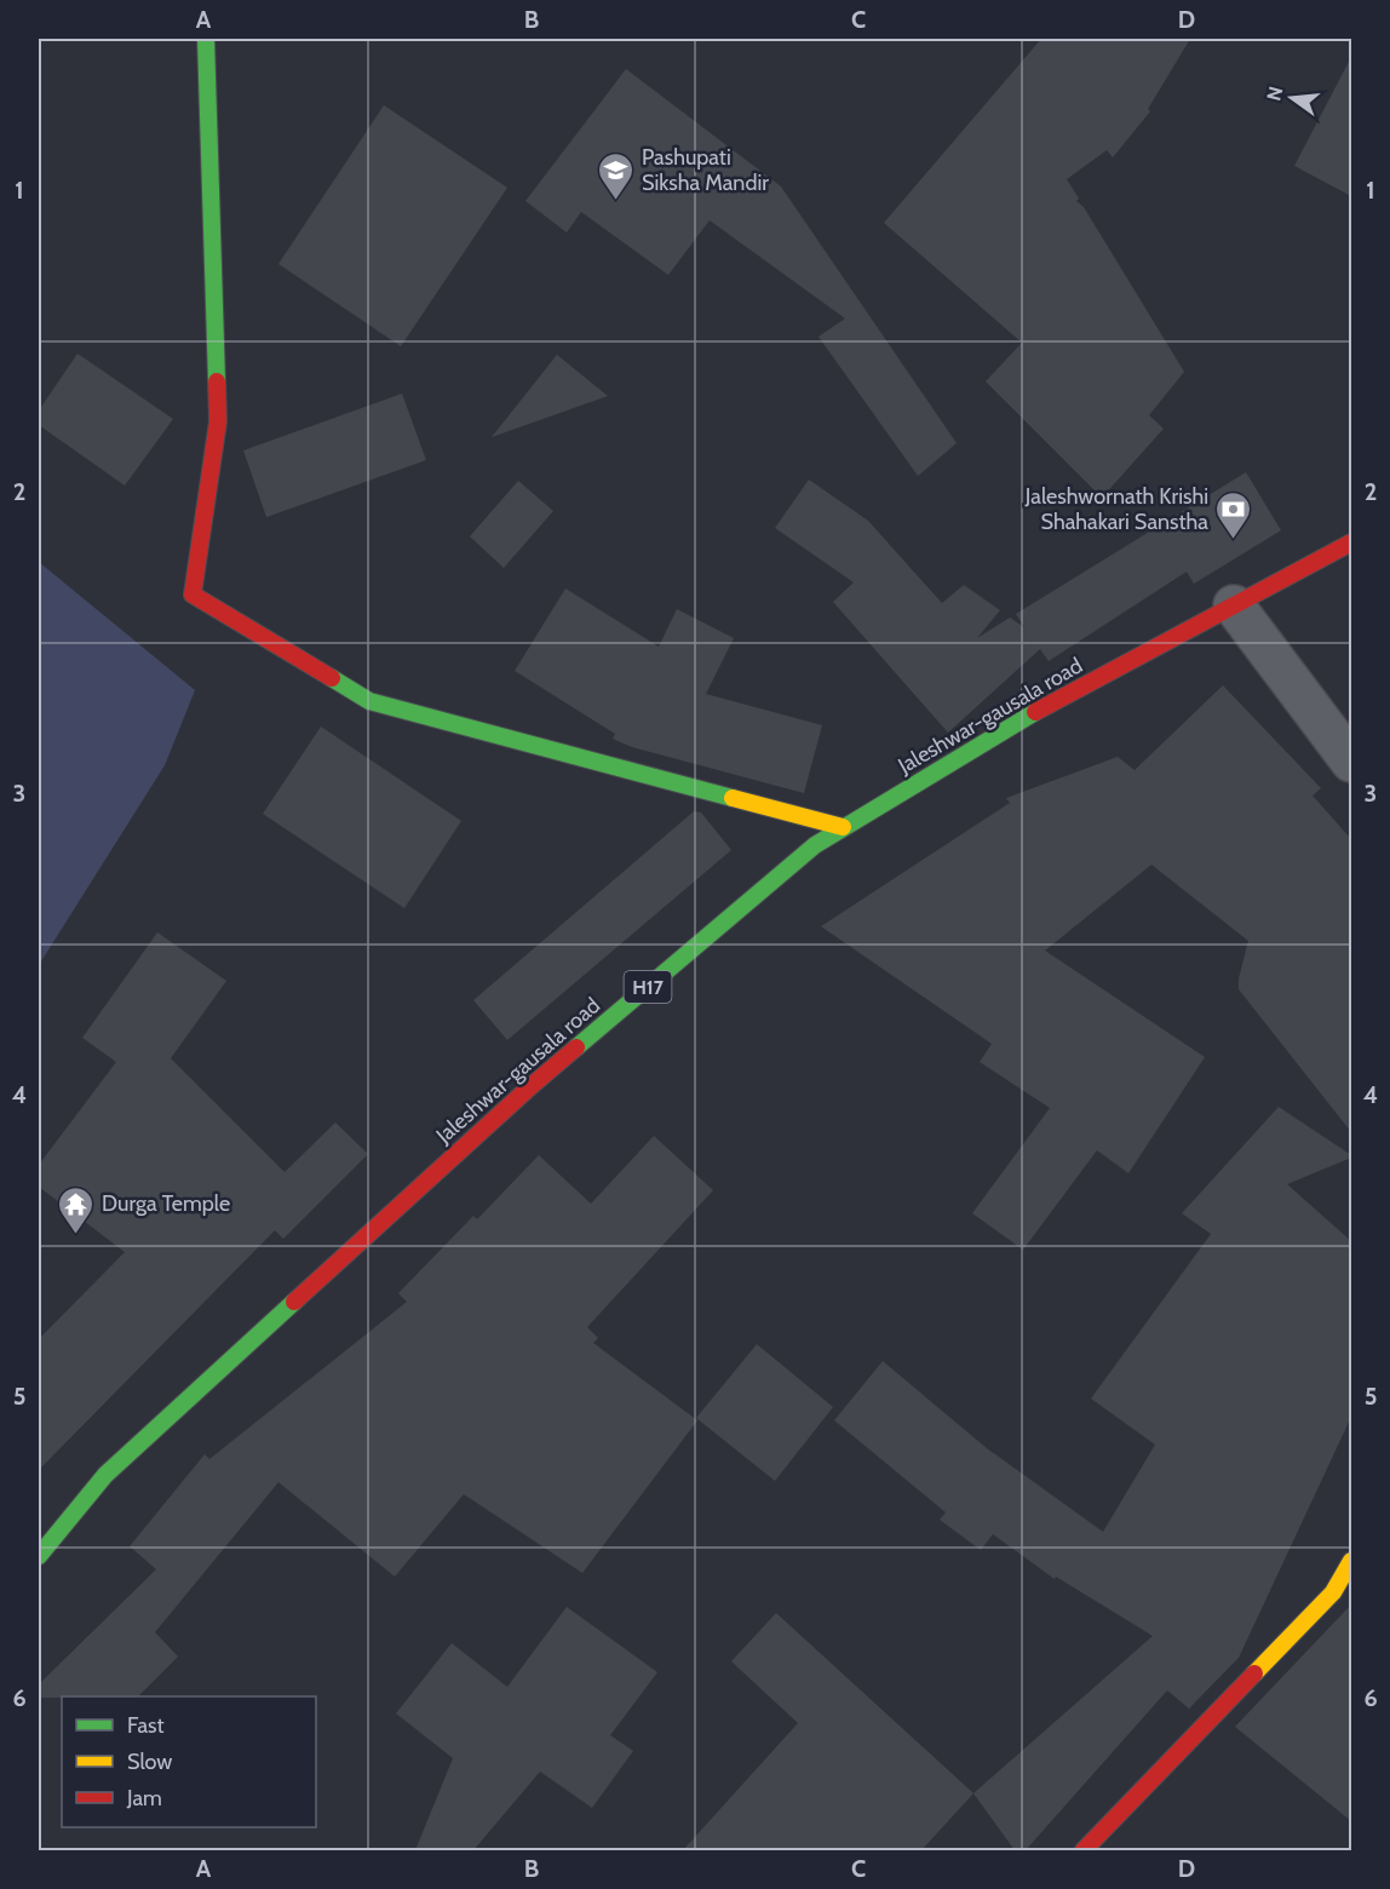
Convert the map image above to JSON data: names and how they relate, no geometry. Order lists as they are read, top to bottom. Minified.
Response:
{"streets":{"main road":["Jaleshwar-gausala road","H17"]},"places":{"school or university":["Pashupati Siksha Mandir"],"bank":["Jaleshwornath Krishi Shahakari Sanstha"],"temple":["Durga Temple"]},"legend":["Fast","Slow","Jam"],"north":"left","grid":{"columns":["A","B","C","D"],"rows":["1","2","3","4","5","6"]}}
